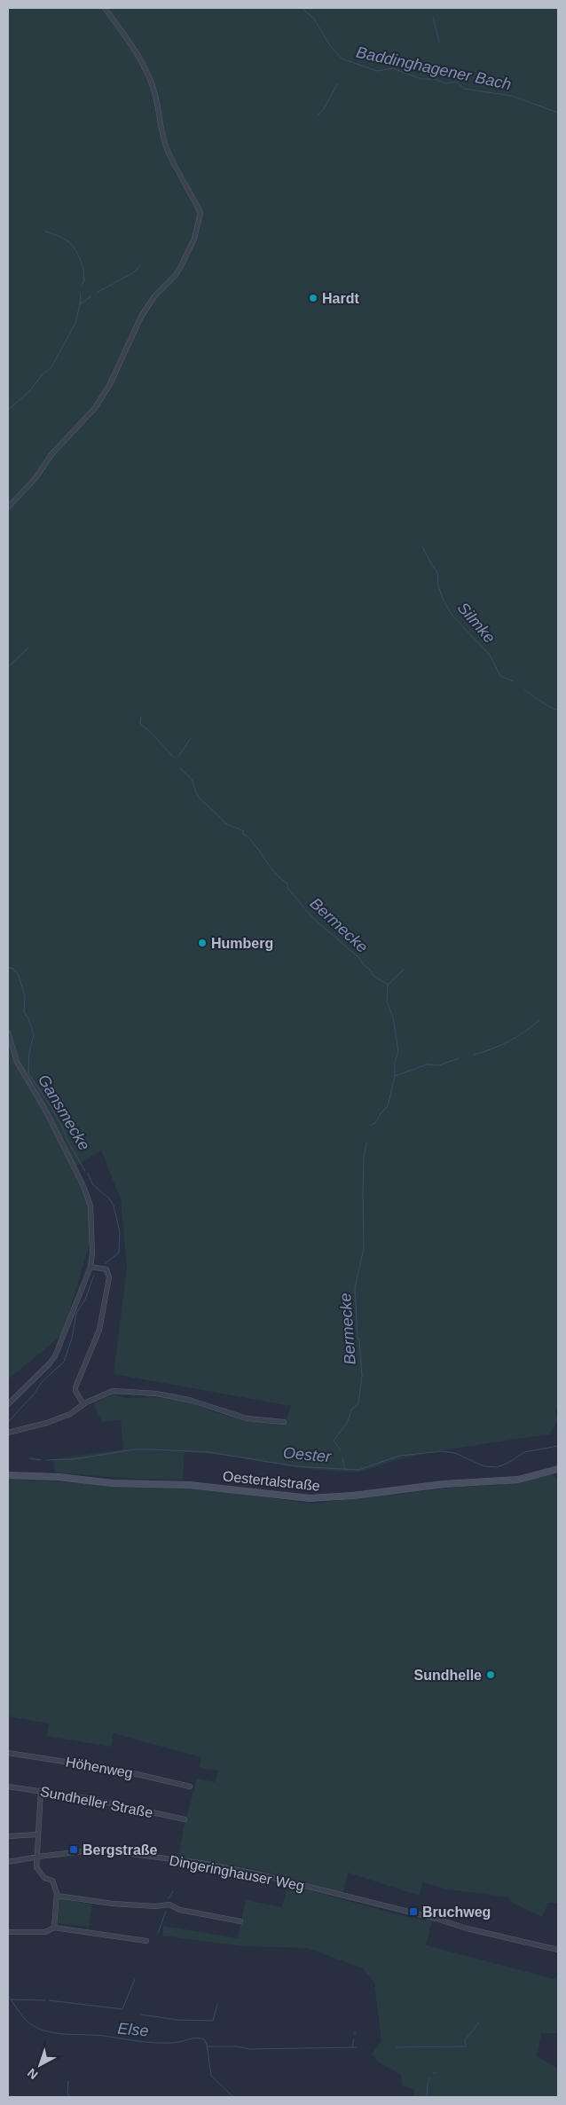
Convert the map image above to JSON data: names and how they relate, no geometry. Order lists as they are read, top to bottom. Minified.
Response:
{"streets":{"main road":["Oestertalstraße"],"street":["Höhenweg","Sundheller Straße","Dingeringhauser Weg"]},"water":["Baddinghagener Bach","Silmke","Bermecke","Gansmecke","Oester","Else"],"places":{"other":["Hardt","Humberg","Sundhelle"],"transit":["Bergstraße","Bruchweg"]},"north":"bottom left"}
